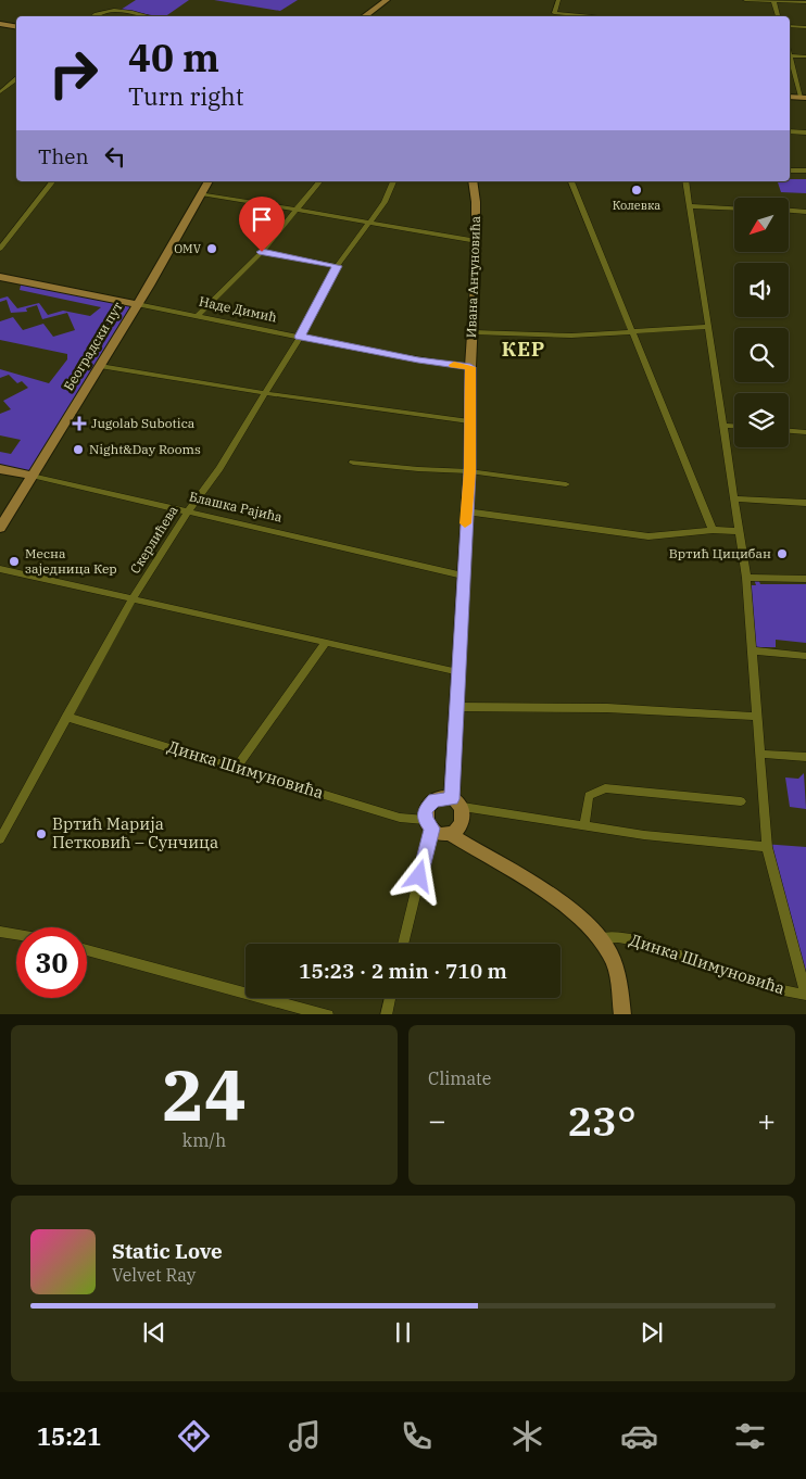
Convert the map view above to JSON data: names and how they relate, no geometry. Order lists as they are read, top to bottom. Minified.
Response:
{"streets":{"street":["Ивана Антуновића","Наде Димић","Београдски пут","Блашка Рајића","Скерлићева","Динка Шимуновића"]},"crossings":[["Ивана Антуновића","Наде Димић"],["Ивана Антуновића","Блашка Рајића"],["Ивана Антуновића","Динка Шимуновића"],["Наде Димић","Београдски пут"],["Наде Димић","Скерлићева"],["Београдски пут","Блашка Рајића"],["Блашка Рајића","Скерлићева"],["Скерлићева","Динка Шимуновића"]],"districts":["КЕР"],"places":{"other":["Колевка","OMV","Night&Day Rooms","Вртић Цицибан","Месна заједница Кер","Вртић Марија Петковић – Сунчица"],"health":["Jugolab Subotica"]},"north":"bottom left","page":{"turn":["40 m","Turn right"],"then":"Then","limit":"30","trip":"15:23 · 2 min · 710 m","tile":[["24","km/h"],"Climate"],"heat":["−","23°","+"],"song":["Static Love","Velvet Ray"],"tabs":"15:21"}}
